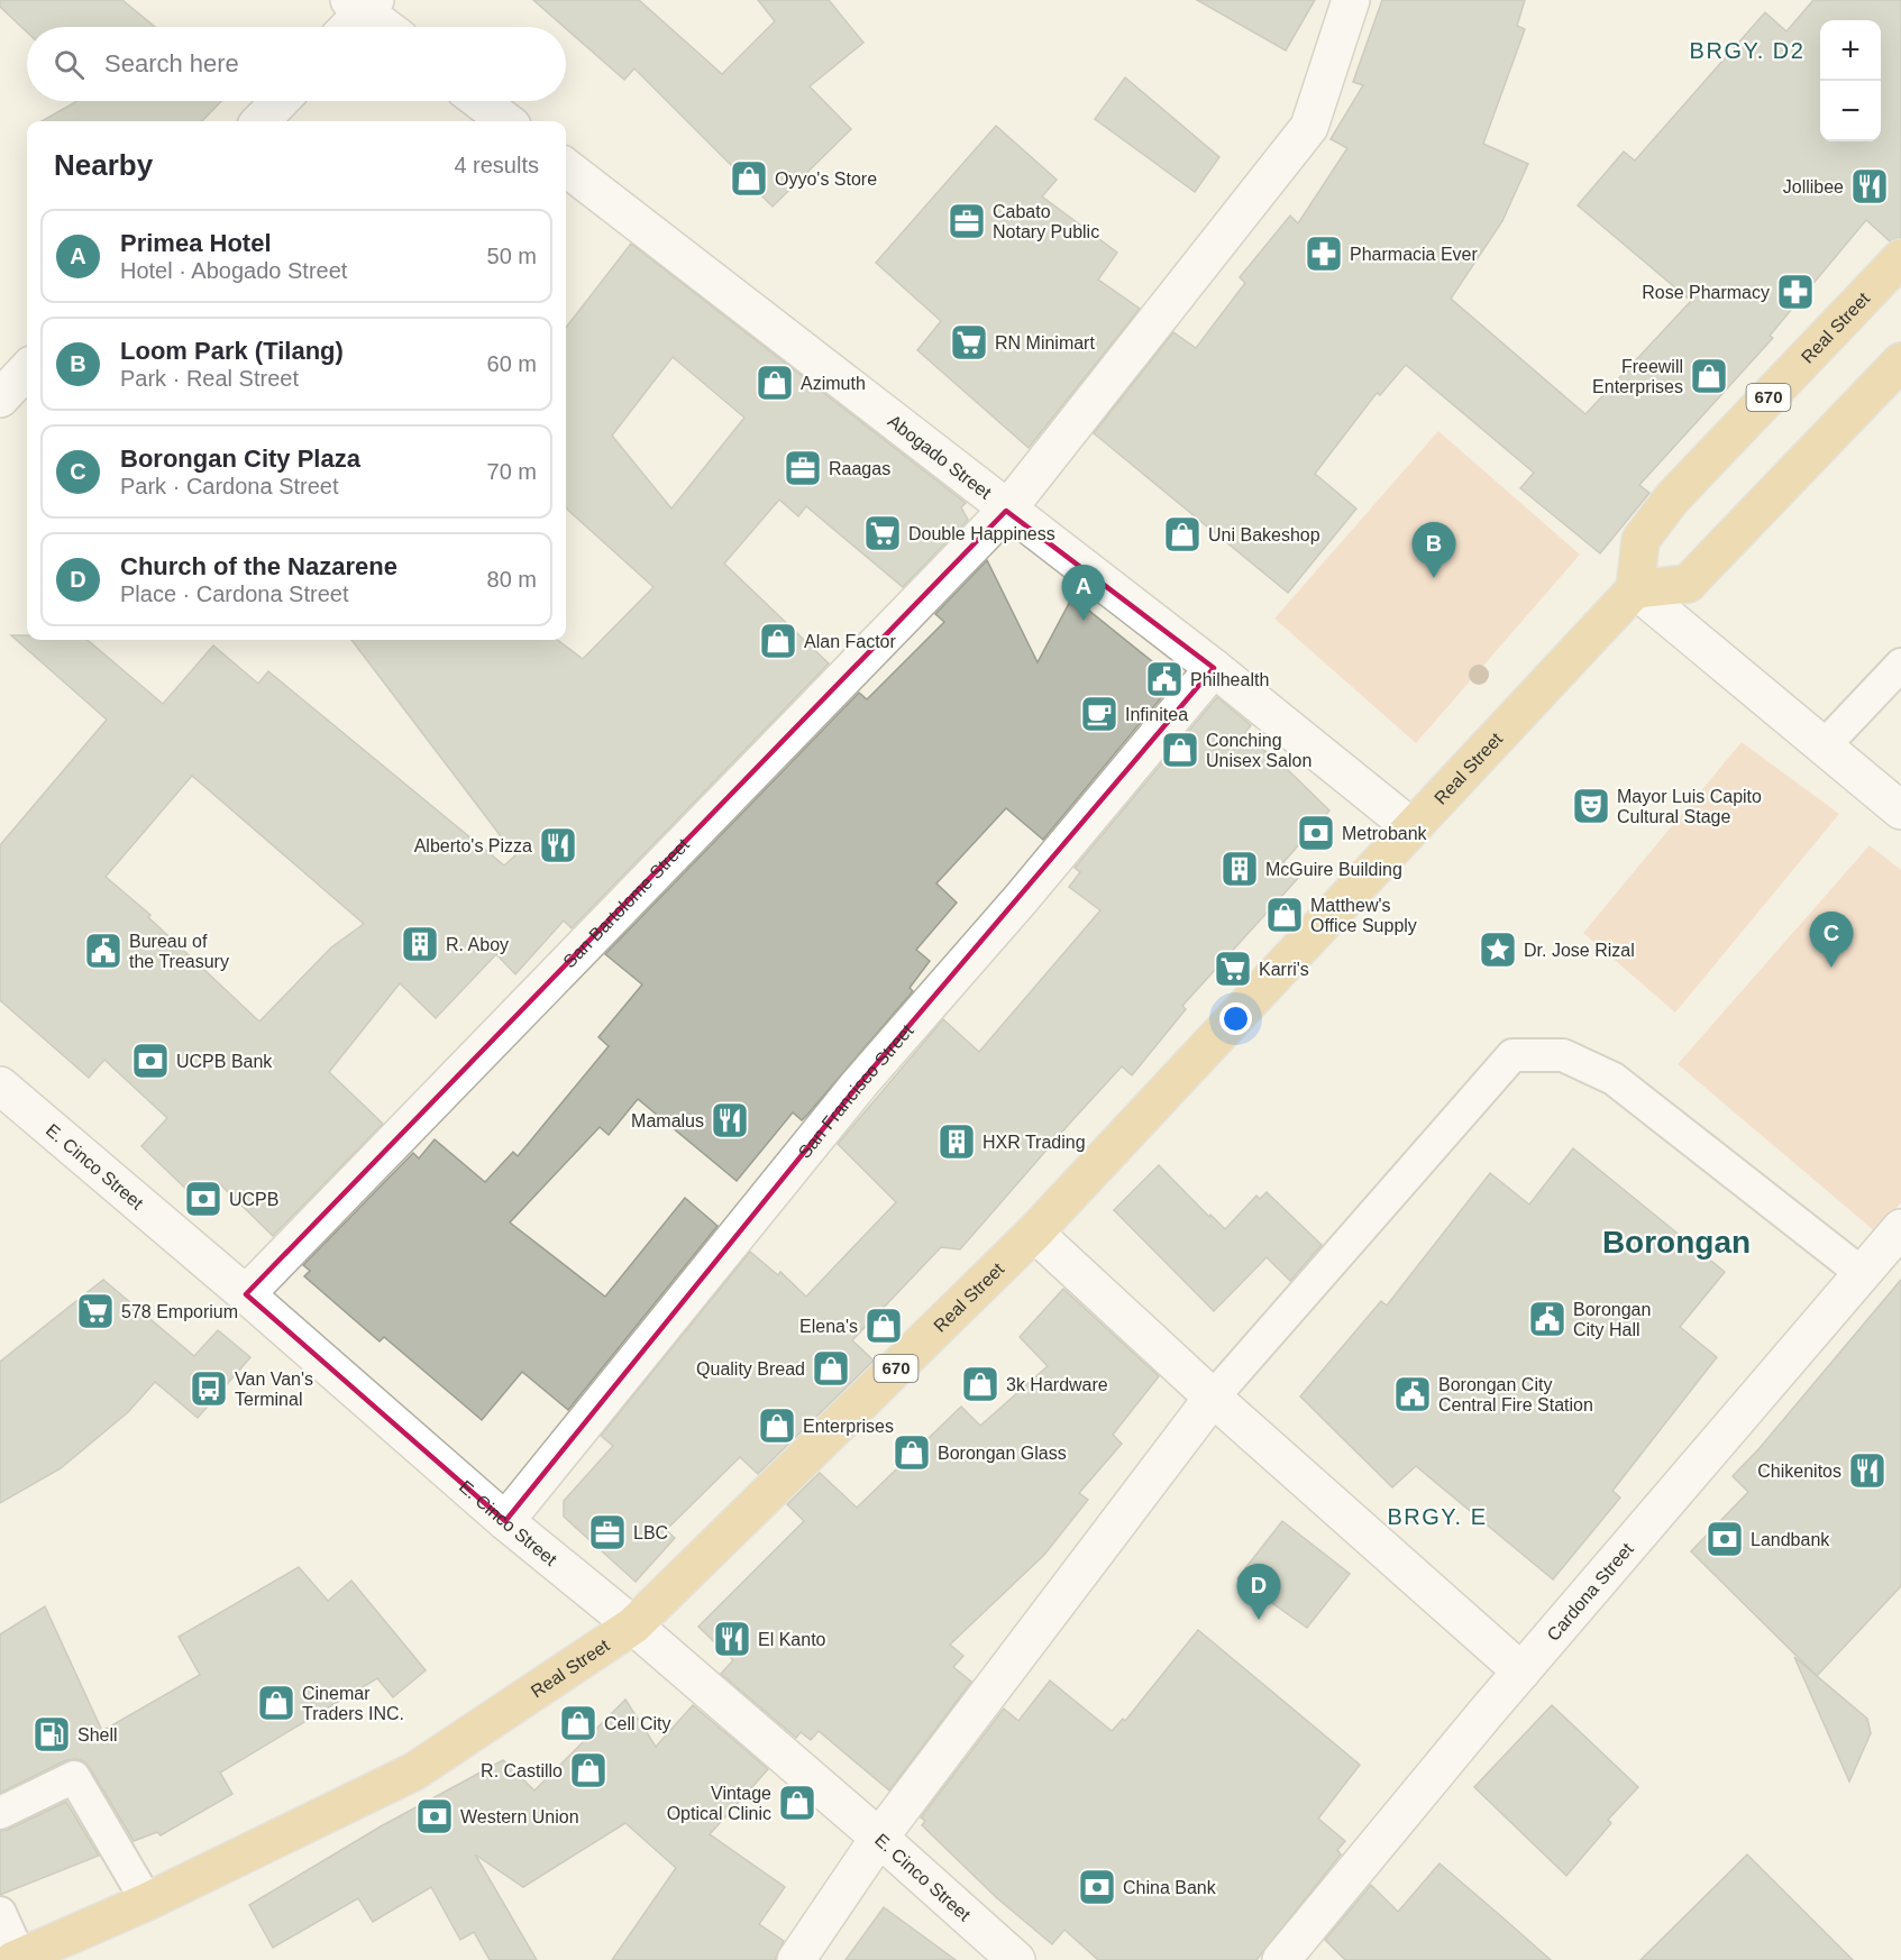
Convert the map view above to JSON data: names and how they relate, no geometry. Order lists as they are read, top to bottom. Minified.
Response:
{"streets":{"main road":["Real Street","670"],"street":["Abogado Street","San Bartolome Street","San Francisco Street","E. Cinco Street","Cardona Street"]},"crossings":[["Real Street","Abogado Street"],["Real Street","E. Cinco Street"],["Abogado Street","San Bartolome Street"],["Abogado Street","San Francisco Street"],["San Bartolome Street","E. Cinco Street"],["San Francisco Street","E. Cinco Street"]],"districts":["BRGY. D2","Borongan","BRGY. E"],"places":{"shop":["Oyyo's Store","Freewill Enterprises","Azimuth","Uni Bakeshop","Alan Factor","Conching Unisex Salon","Matthew's Office Supply","Elena's","Quality Bread","3k Hardware","Enterprises","Borongan Glass","Cinemar Traders INC.","Cell City","R. Castillo","Vintage Optical Clinic"],"restaurant":["Jollibee","Alberto's Pizza","Mamalus","Chikenitos","El Kanto"],"office":["Cabato Notary Public","Raagas","LBC"],"pharmacy":["Pharmacia Ever","Rose Pharmacy"],"supermarket":["RN Minimart","Double Happiness","Karri's","578 Emporium"],"public building":["Philhealth","Bureau of the Treasury","Borongan City Hall","Borongan City Central Fire Station"],"cafe":["Infinitea"],"theatre":["Mayor Luis Capito Cultural Stage"],"bank":["Metrobank","UCPB Bank","UCPB","Landbank","Western Union","China Bank"],"building":["McGuire Building","R. Aboy","HXR Trading"],"place":["Dr. Jose Rizal"],"bus stop":["Van Van's Terminal"],"fuel station":["Shell"]},"page":{"map_buttons":["+","−"],"search":"Search here","heading":["Nearby","4 results"],"list":[{"mark":"A","name":"Primea Hotel","note":"Hotel · Abogado Street","value":"50 m"},{"mark":"B","name":"Loom Park (Tilang)","note":"Park · Real Street","value":"60 m"},{"mark":"C","name":"Borongan City Plaza","note":"Park · Cardona Street","value":"70 m"},{"mark":"D","name":"Church of the Nazarene","note":"Place · Cardona Street","value":"80 m"}],"pins":["B","A","C","D"]}}
